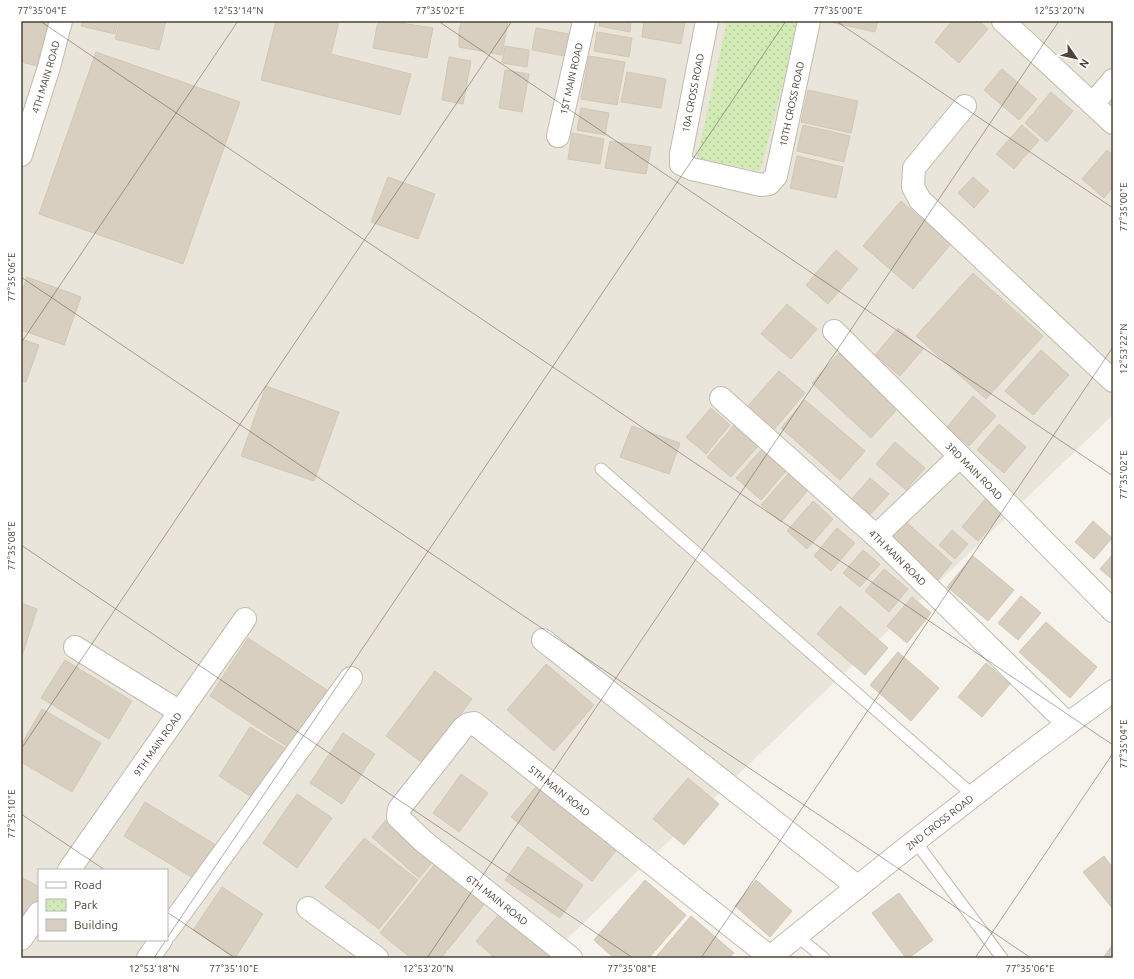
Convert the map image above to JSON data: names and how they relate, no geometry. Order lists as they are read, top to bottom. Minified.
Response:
{"streets":{"street":["4TH MAIN ROAD","1ST MAIN ROAD","10A CROSS ROAD","10TH CROSS ROAD","3RD MAIN ROAD","9TH MAIN ROAD","5TH MAIN ROAD","2ND CROSS ROAD","6TH MAIN ROAD"]},"crossings":[["4TH MAIN ROAD","2ND CROSS ROAD"],["10A CROSS ROAD","10TH CROSS ROAD"],["5TH MAIN ROAD","2ND CROSS ROAD"],["5TH MAIN ROAD","6TH MAIN ROAD"]],"legend":["Road","Park","Building"],"north":"bottom right","coordinates":["77°35'04\"E","12°53'14\"N","77°35'02\"E","77°35'00\"E","12°53'20\"N","77°35'06\"E","12°53'22\"N","77°35'08\"E","77°35'10\"E","12°53'18\"N"]}
